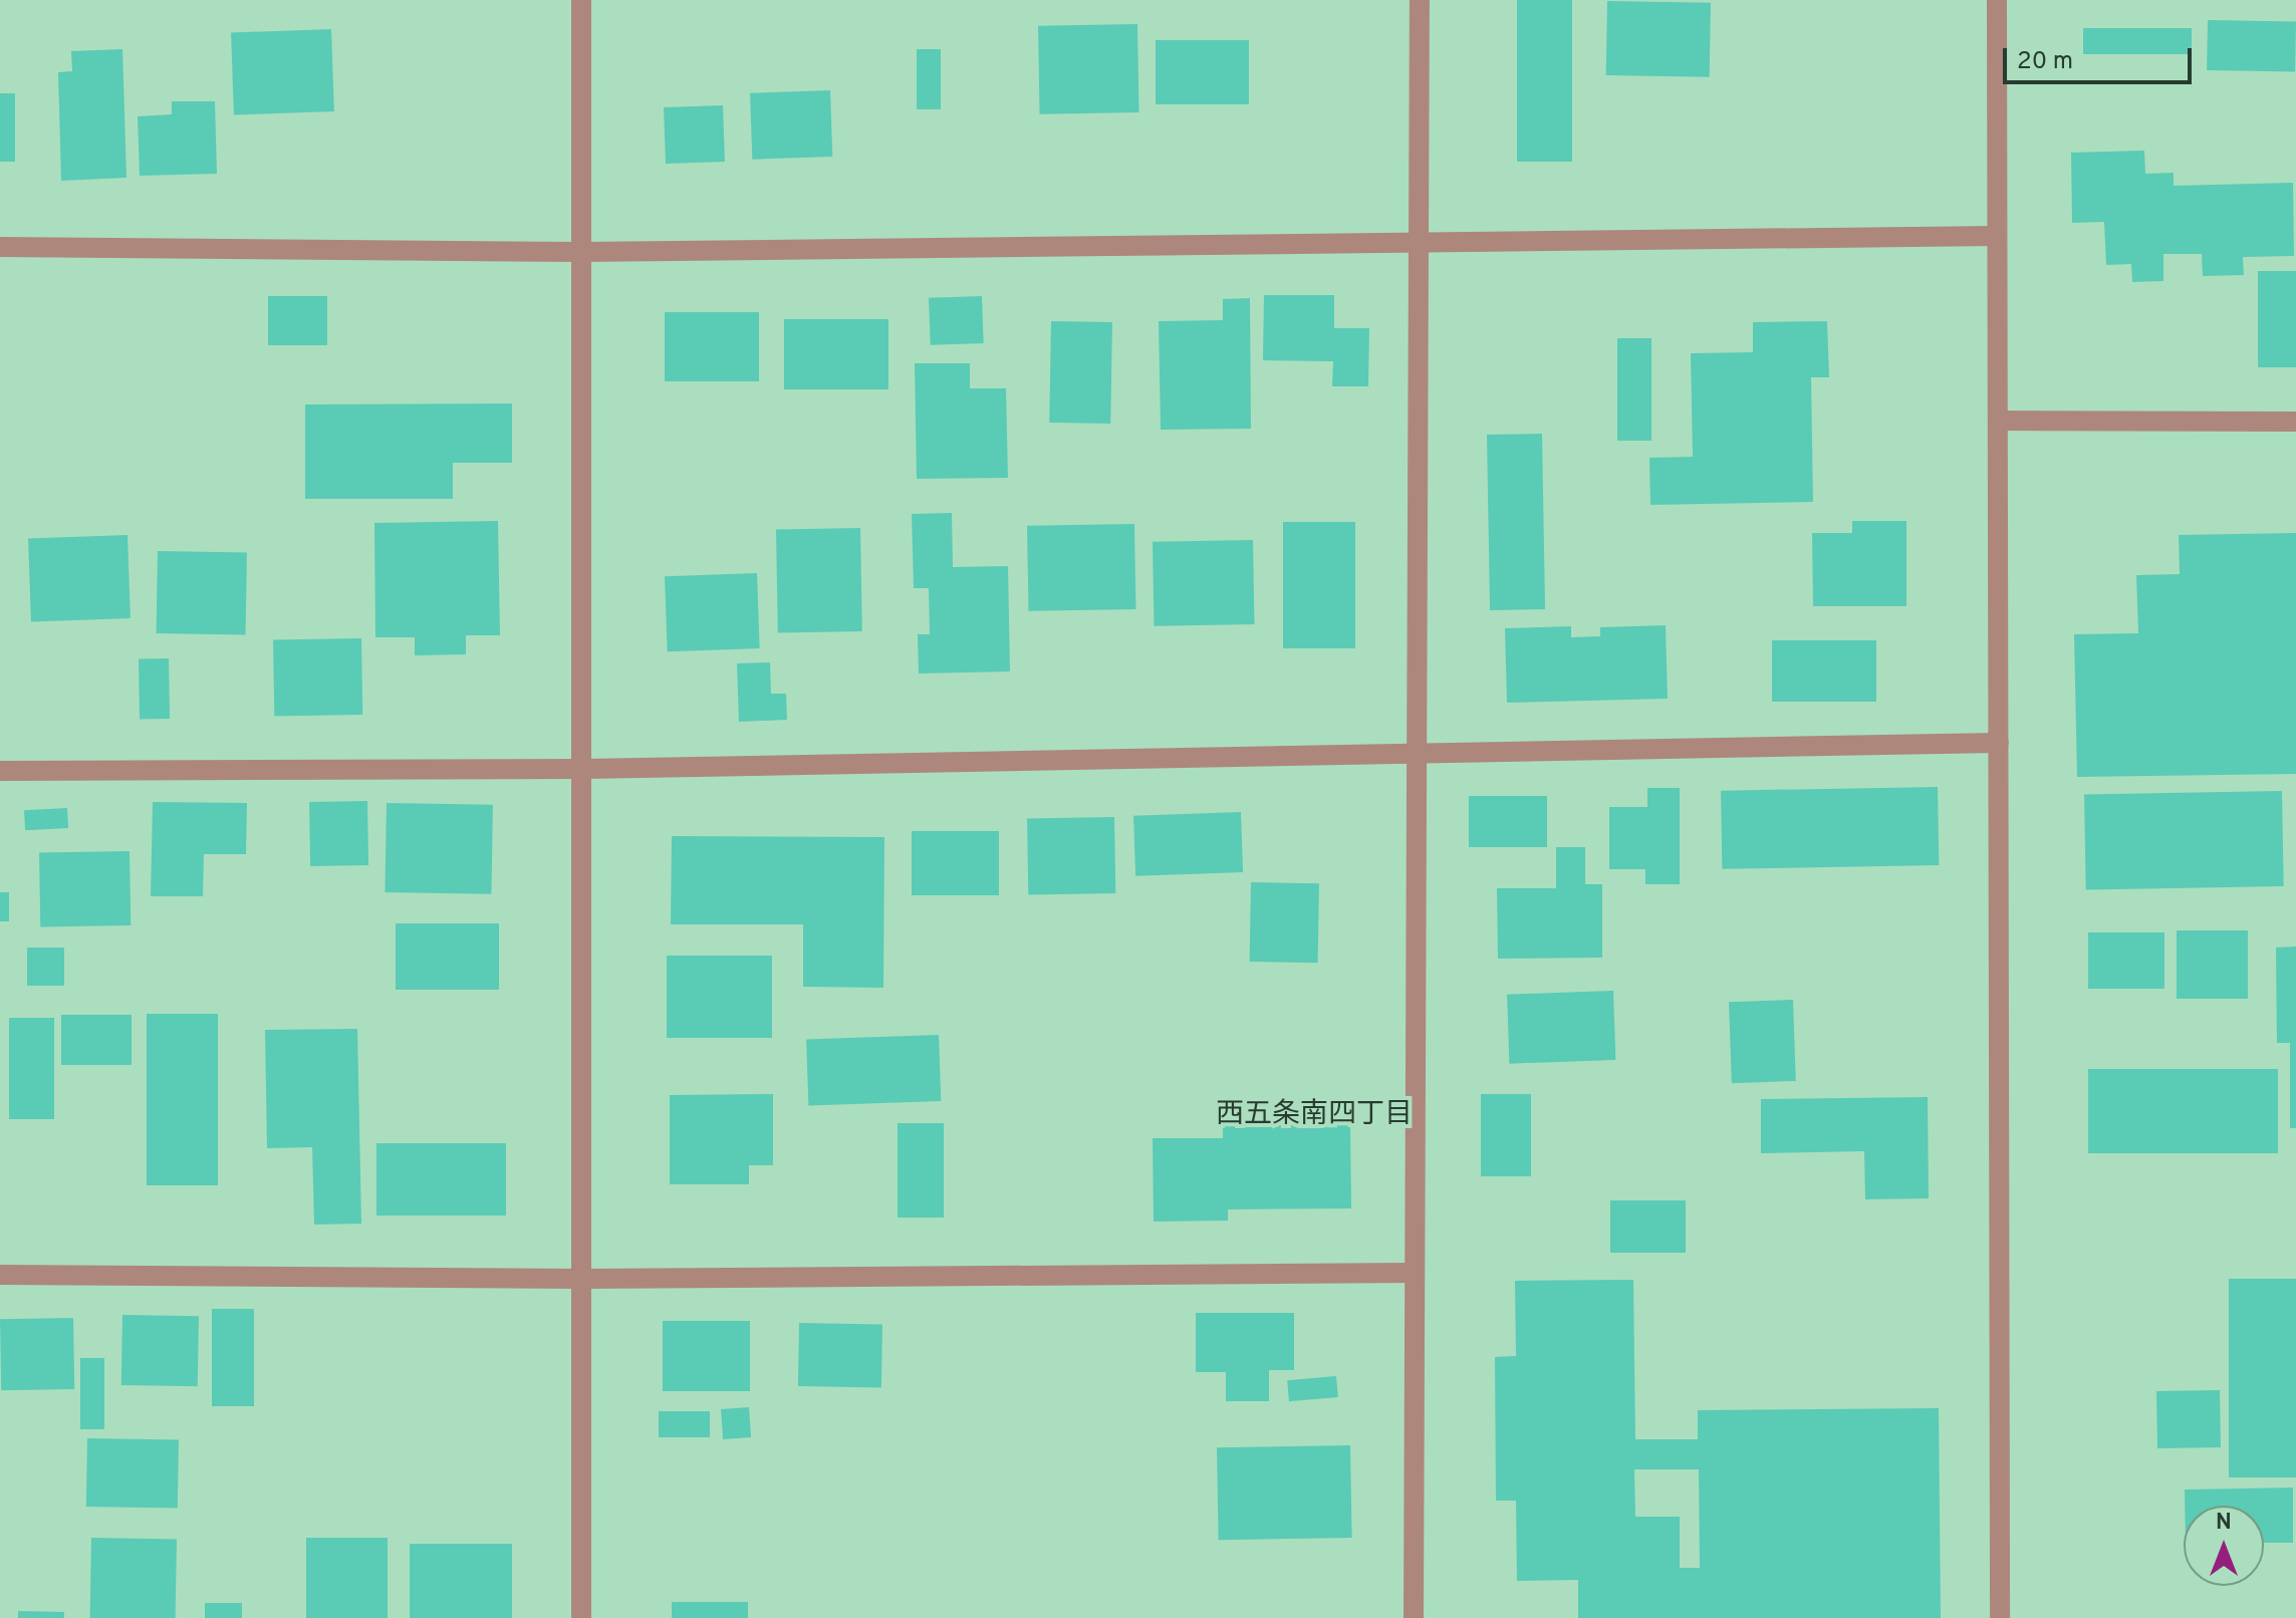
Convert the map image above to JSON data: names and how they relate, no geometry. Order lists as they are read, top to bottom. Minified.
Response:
{"districts":["西五条南四丁目"],"scale_bar":"20 m","north":"top"}
